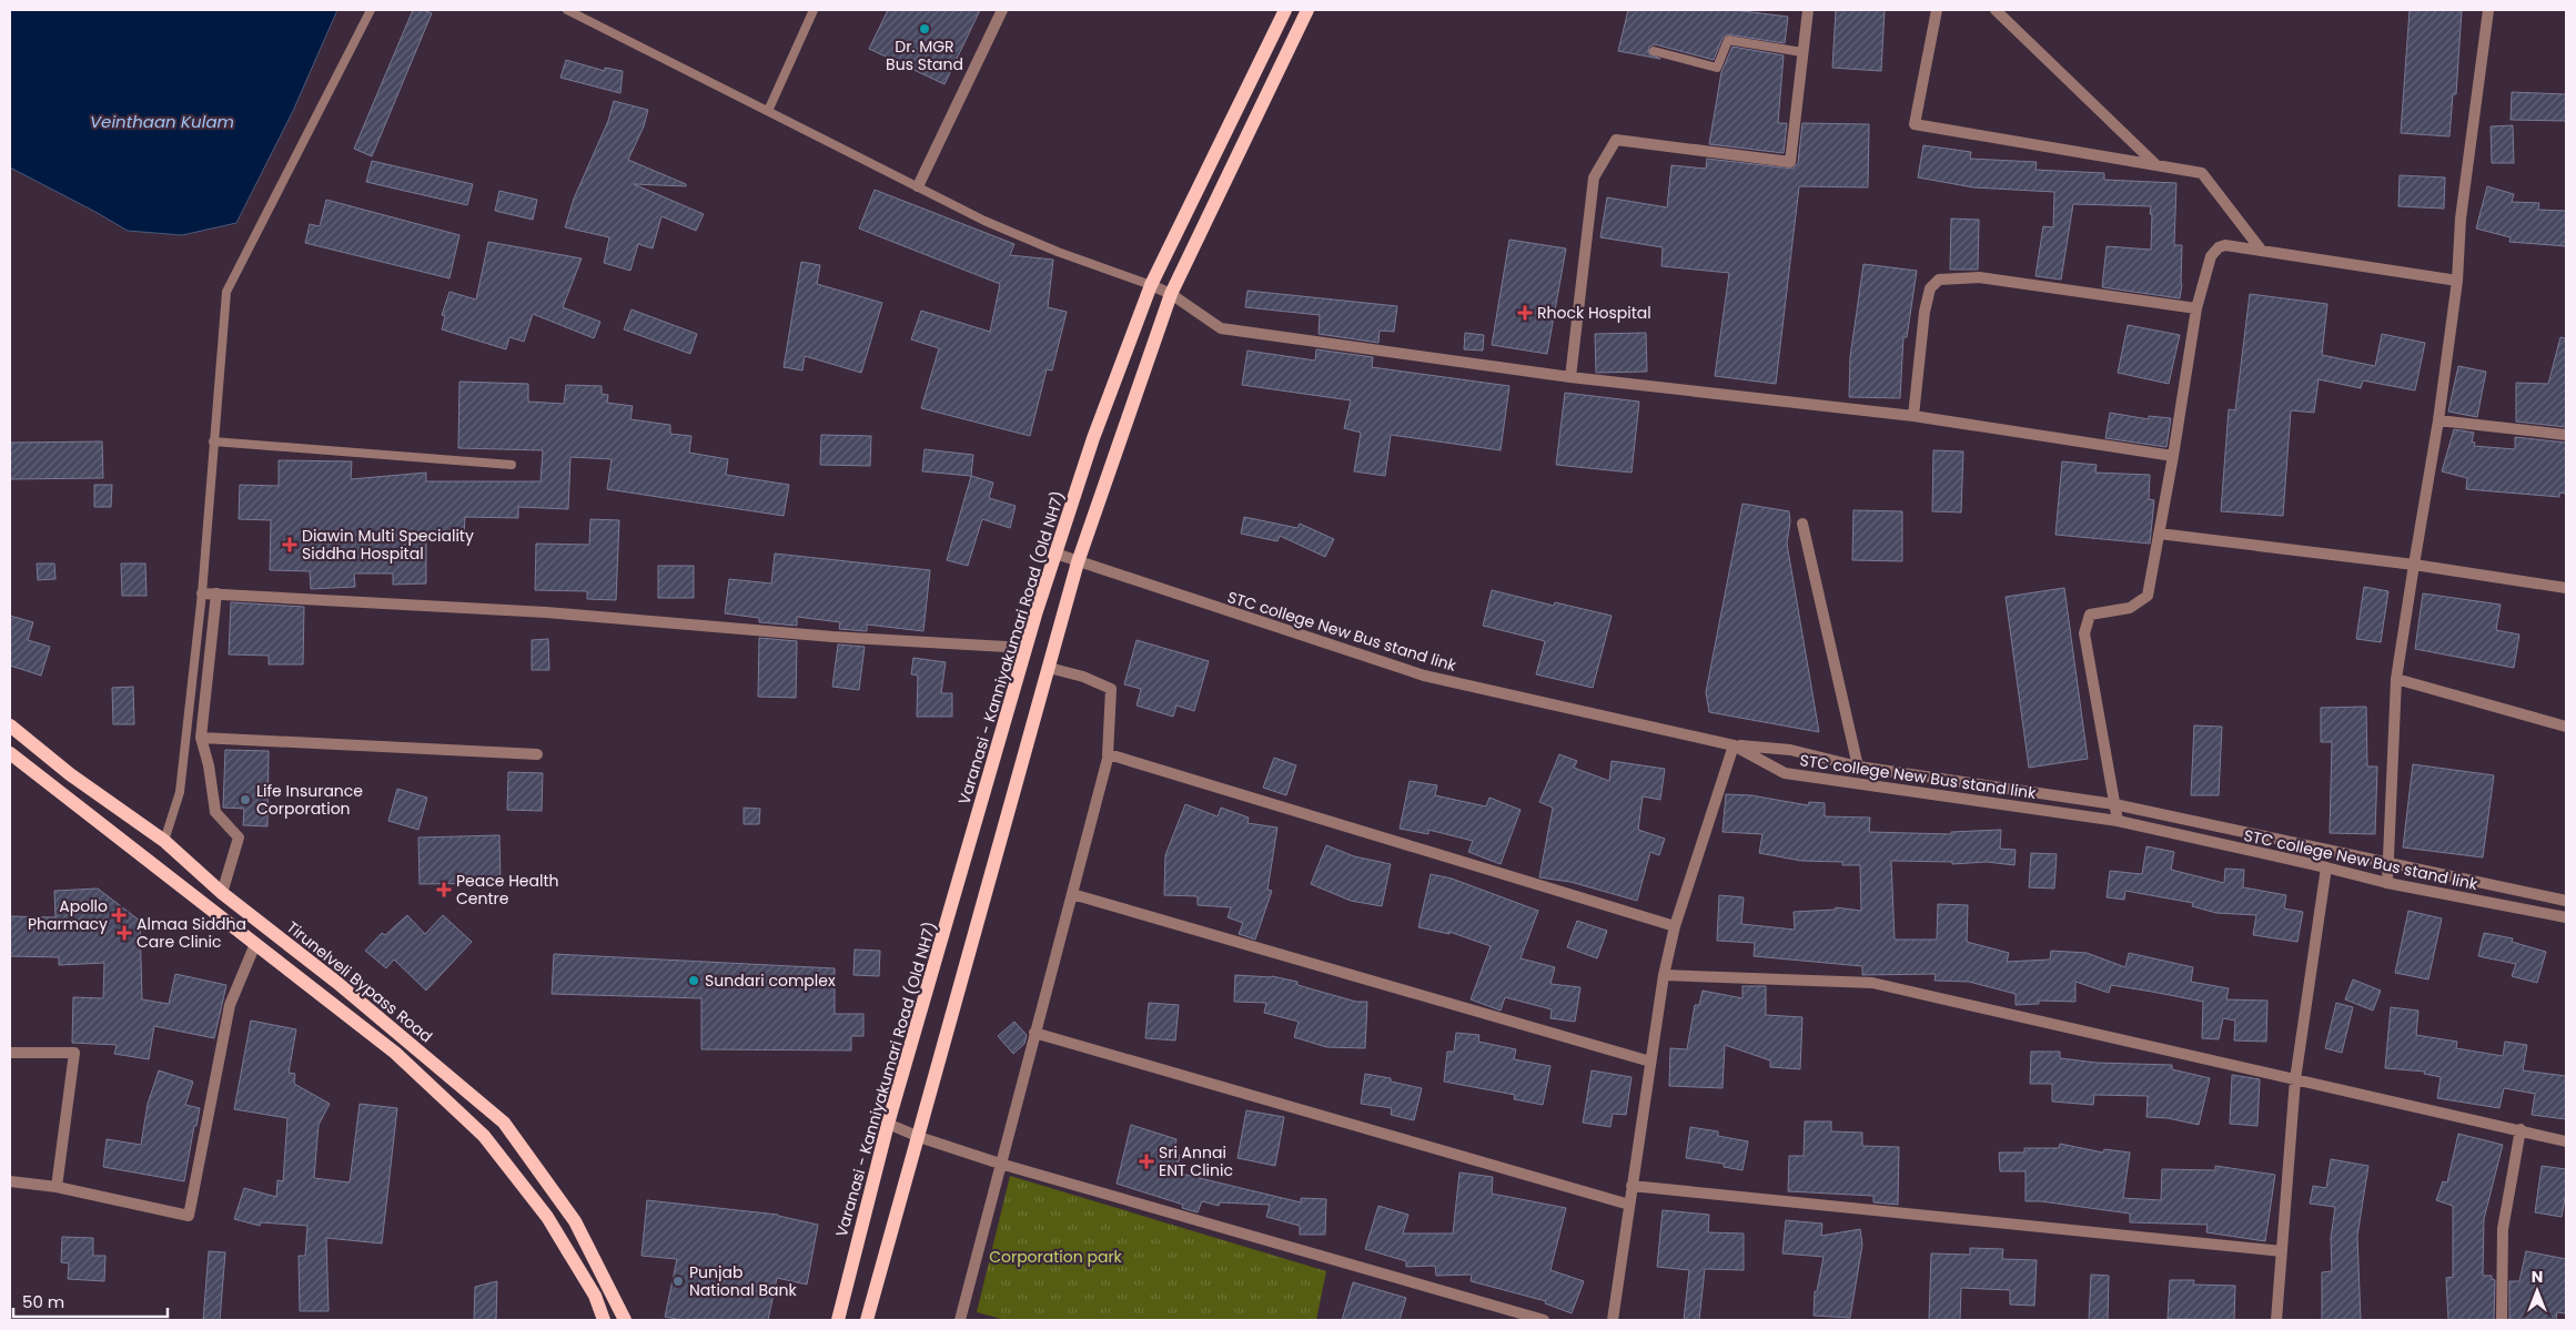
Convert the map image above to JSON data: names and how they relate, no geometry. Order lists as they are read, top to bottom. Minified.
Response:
{"streets":{"main road":["Varanasi - Kanniyakumari Road (Old NH7)","Tirunelveli Bypass Road"],"street":["STC college New Bus stand link"]},"crossings":[["STC college New Bus stand link","Varanasi - Kanniyakumari Road (Old NH7)"]],"water":["Veinthaan Kulam"],"parks":["Corporation park"],"places":{"other":["Dr. MGR Bus Stand","Life Insurance Corporation","Sundari complex","Punjab National Bank"],"health":["Rhock Hospital","Diawin Multi Speciality Siddha Hospital","Peace Health Centre","Apollo Pharmacy","Almaa Siddha Care Clinic","Sri Annai ENT Clinic"]},"scale_bar":"50 m","north":"top"}
